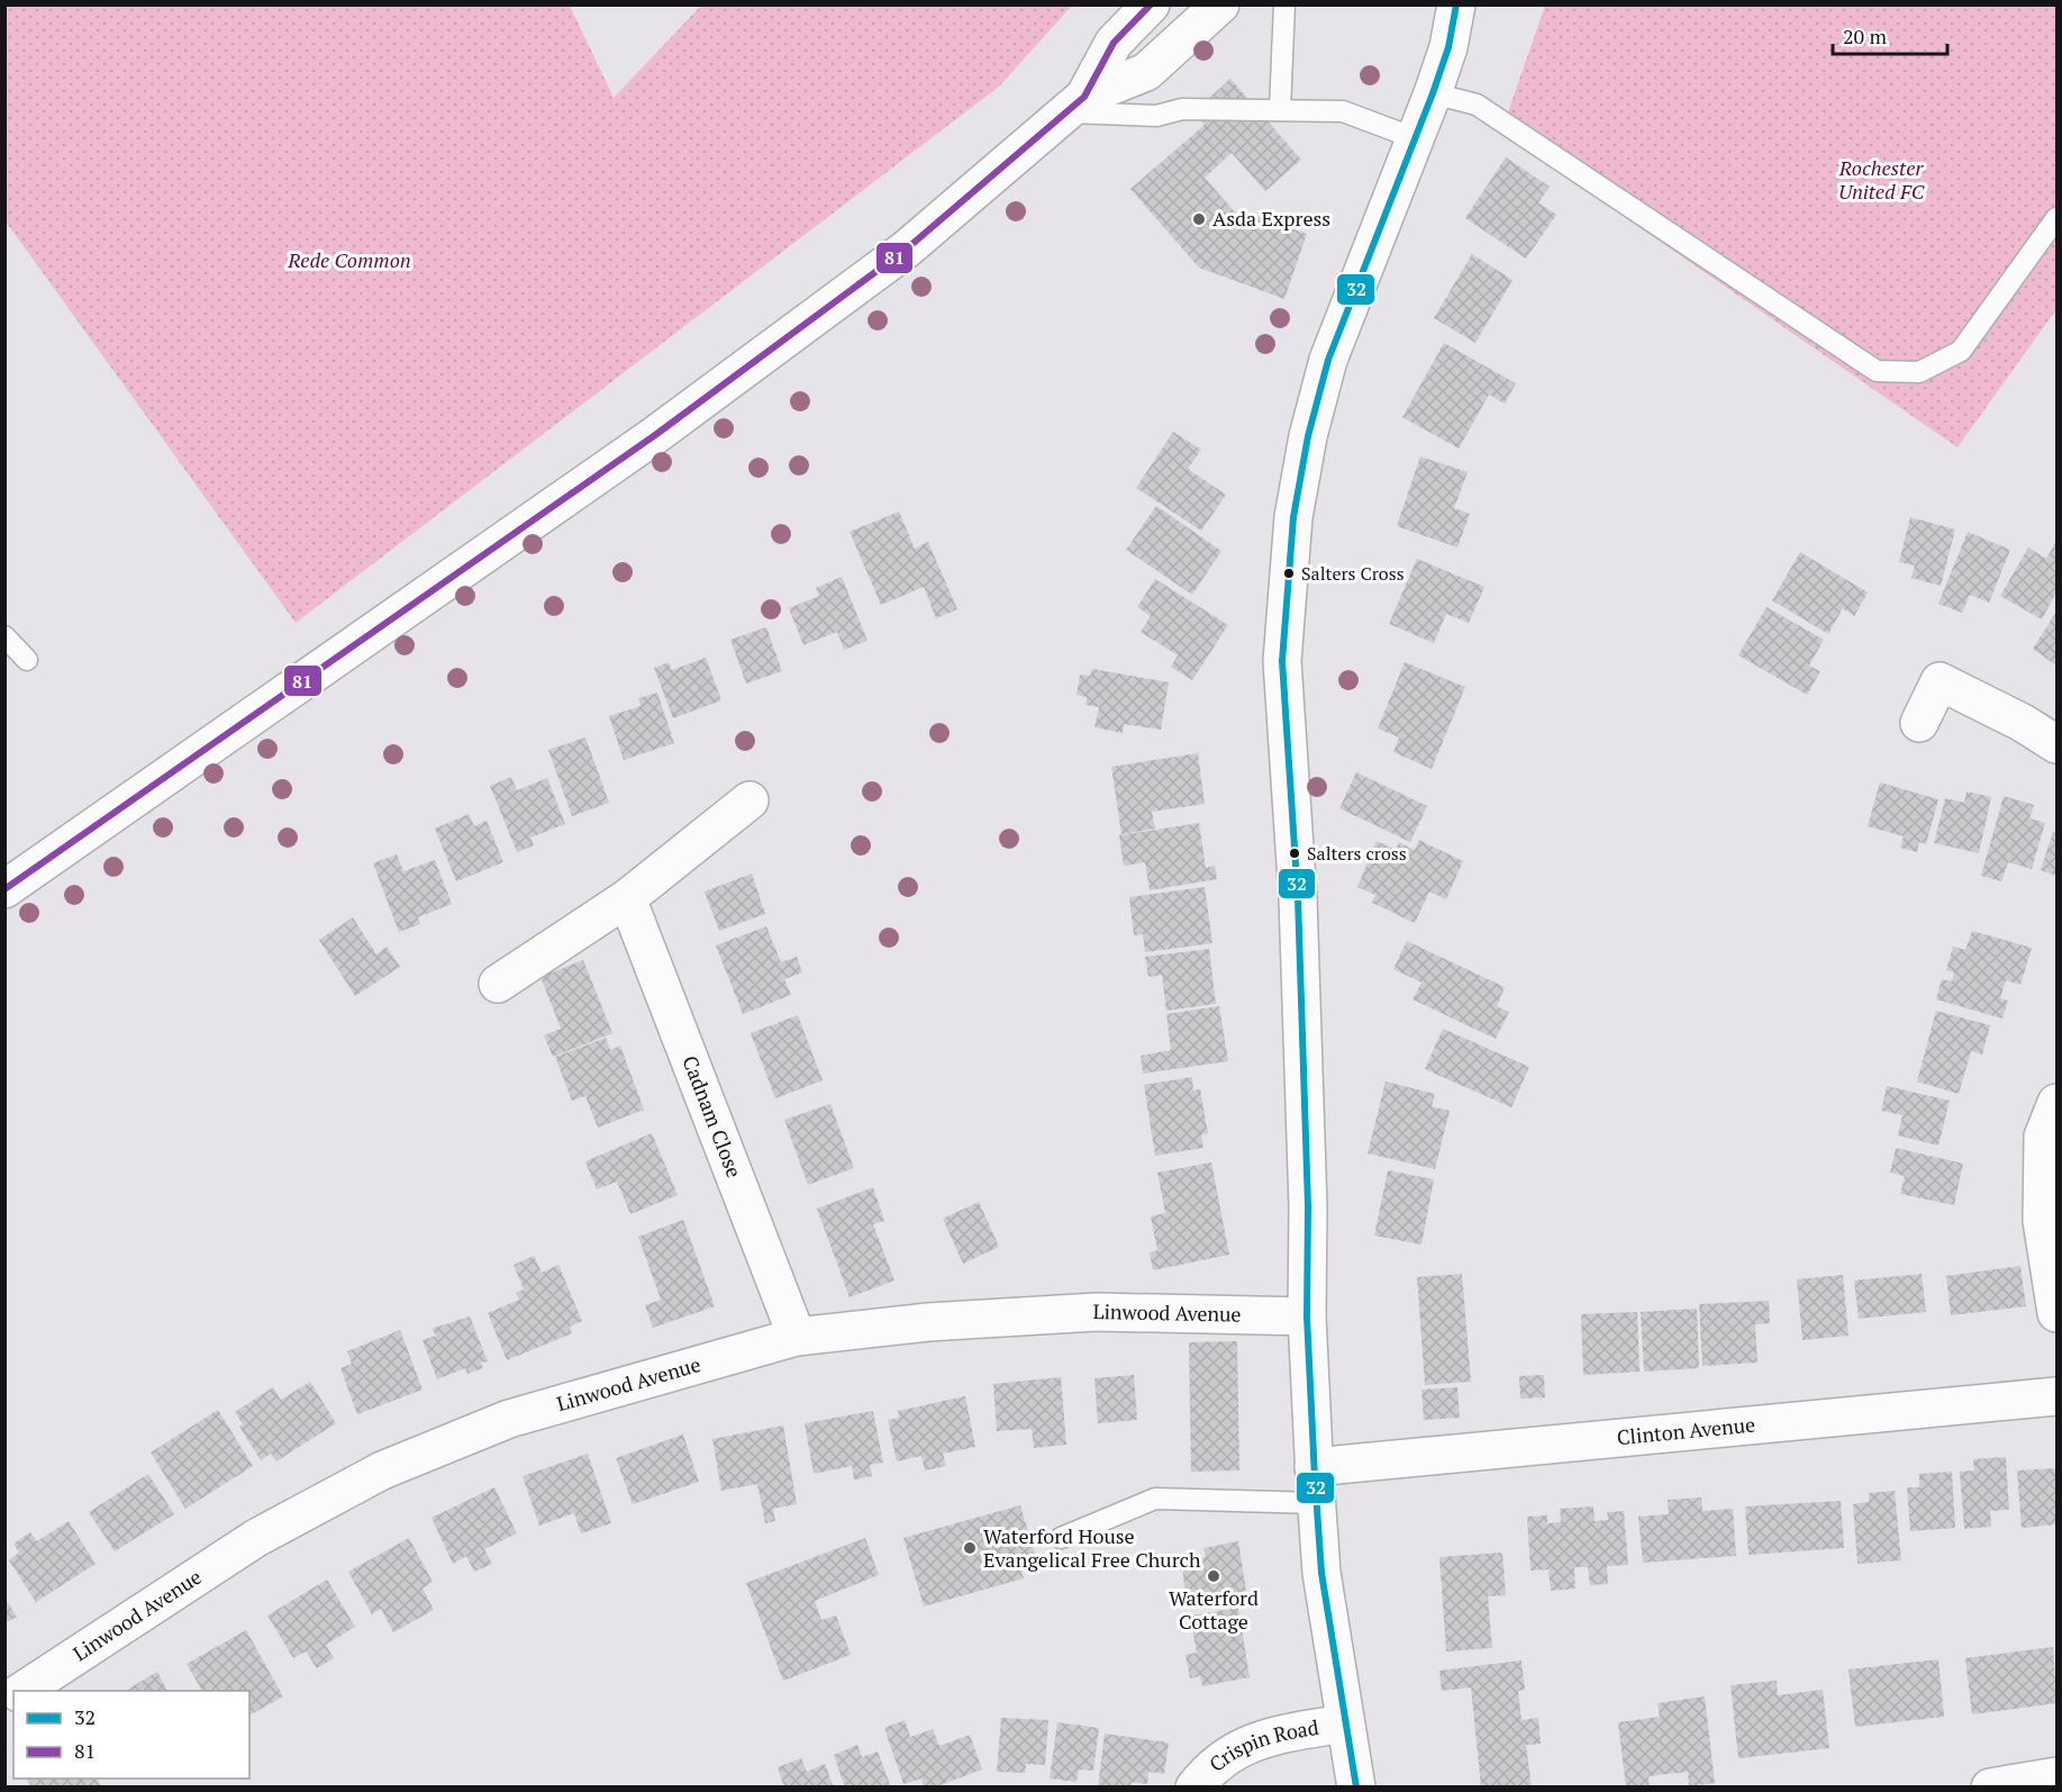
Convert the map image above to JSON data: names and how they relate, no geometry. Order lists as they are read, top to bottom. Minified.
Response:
{"streets":{"street":["Cadnam Close","Linwood Avenue","Clinton Avenue","Crispin Road"]},"crossings":[["Cadnam Close","Linwood Avenue"]],"parks":["Rochester United FC","Rede Common"],"places":["Asda Express","Salters Cross","Salters cross","Waterford House Evangelical Free Church","Waterford Cottage"],"lines":["transit line 32","transit line 81"],"legend":["32","81"],"scale_bar":"20 m"}
